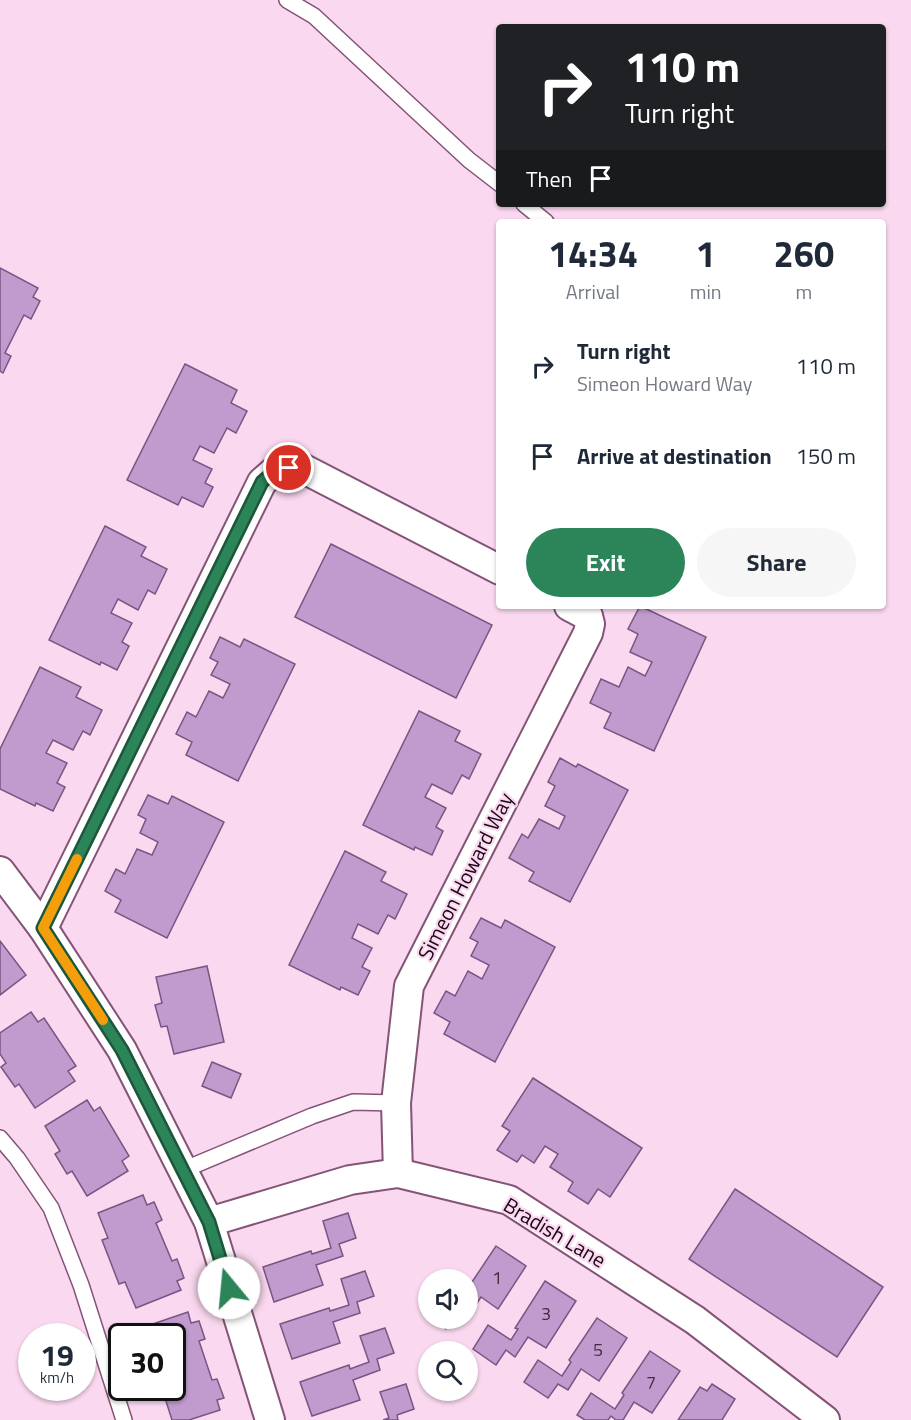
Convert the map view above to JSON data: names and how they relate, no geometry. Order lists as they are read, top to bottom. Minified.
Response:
{"streets":{"street":["Simeon Howard Way","Bradish Lane"]},"crossings":[["Simeon Howard Way","Bradish Lane"]],"house_numbers":["1","3","5","7"],"page":{"turn":["110 m","Turn right"],"then":"Then","eta":["14:34","Arrival","1","min","260","m"],"list":[{"name":"Turn right","note":"Simeon Howard Way","value":"110 m"},{"name":"Arrive at destination","value":"150 m"}],"buttons":["Exit","Share"],"speed":"19 km/h","limit":"30"}}
